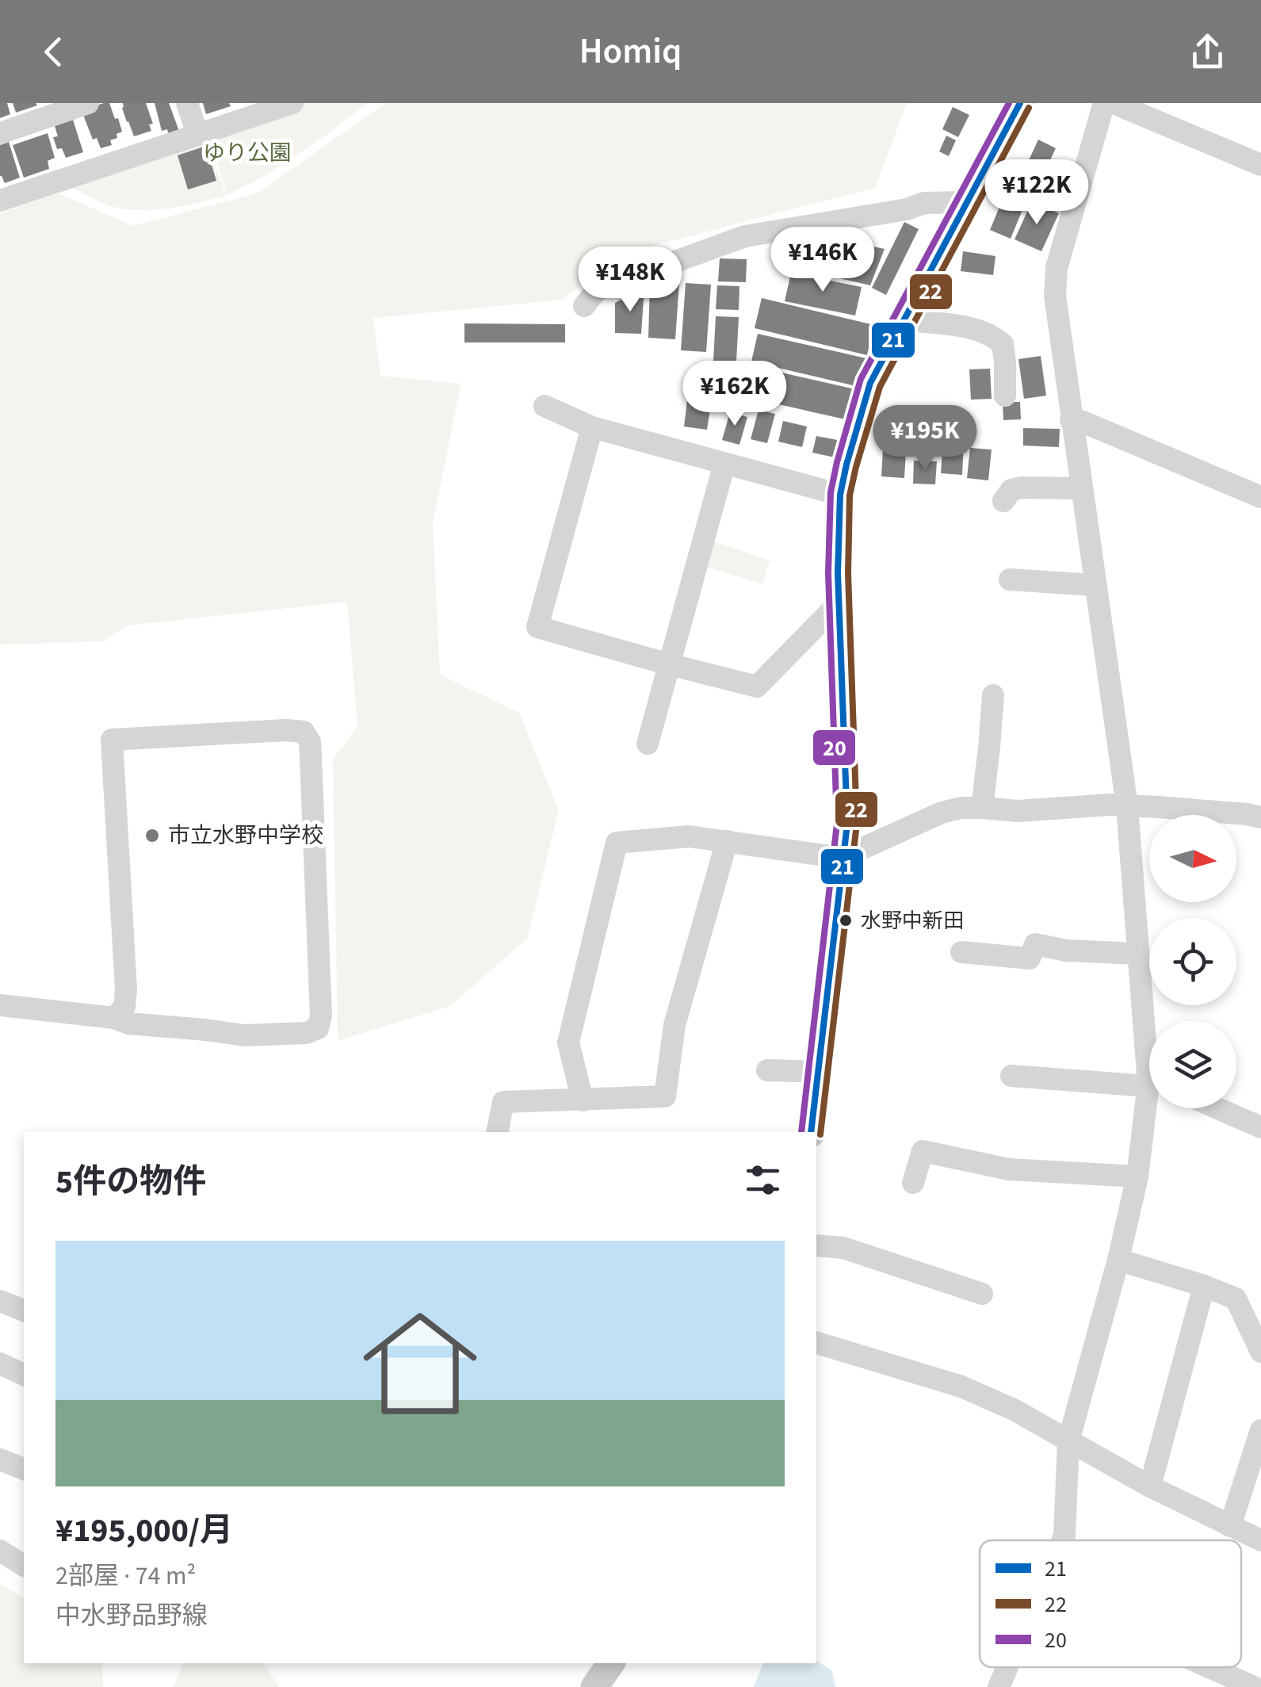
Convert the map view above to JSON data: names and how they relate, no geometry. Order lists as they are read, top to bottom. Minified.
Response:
{"parks":["ゆり公園"],"places":["市立水野中学校","水野中新田"],"lines":["transit line 21","transit line 20","transit line 22"],"legend":["21","22","20"],"north":"right","page":{"header":"Homiq","price":["¥122K","¥146K","¥148K","¥162K","¥195K"],"heading":"5件の物件","list":[{"name":"¥195,000/月","note":"2部屋 · 74 m² · 中水野品野線"}]}}
